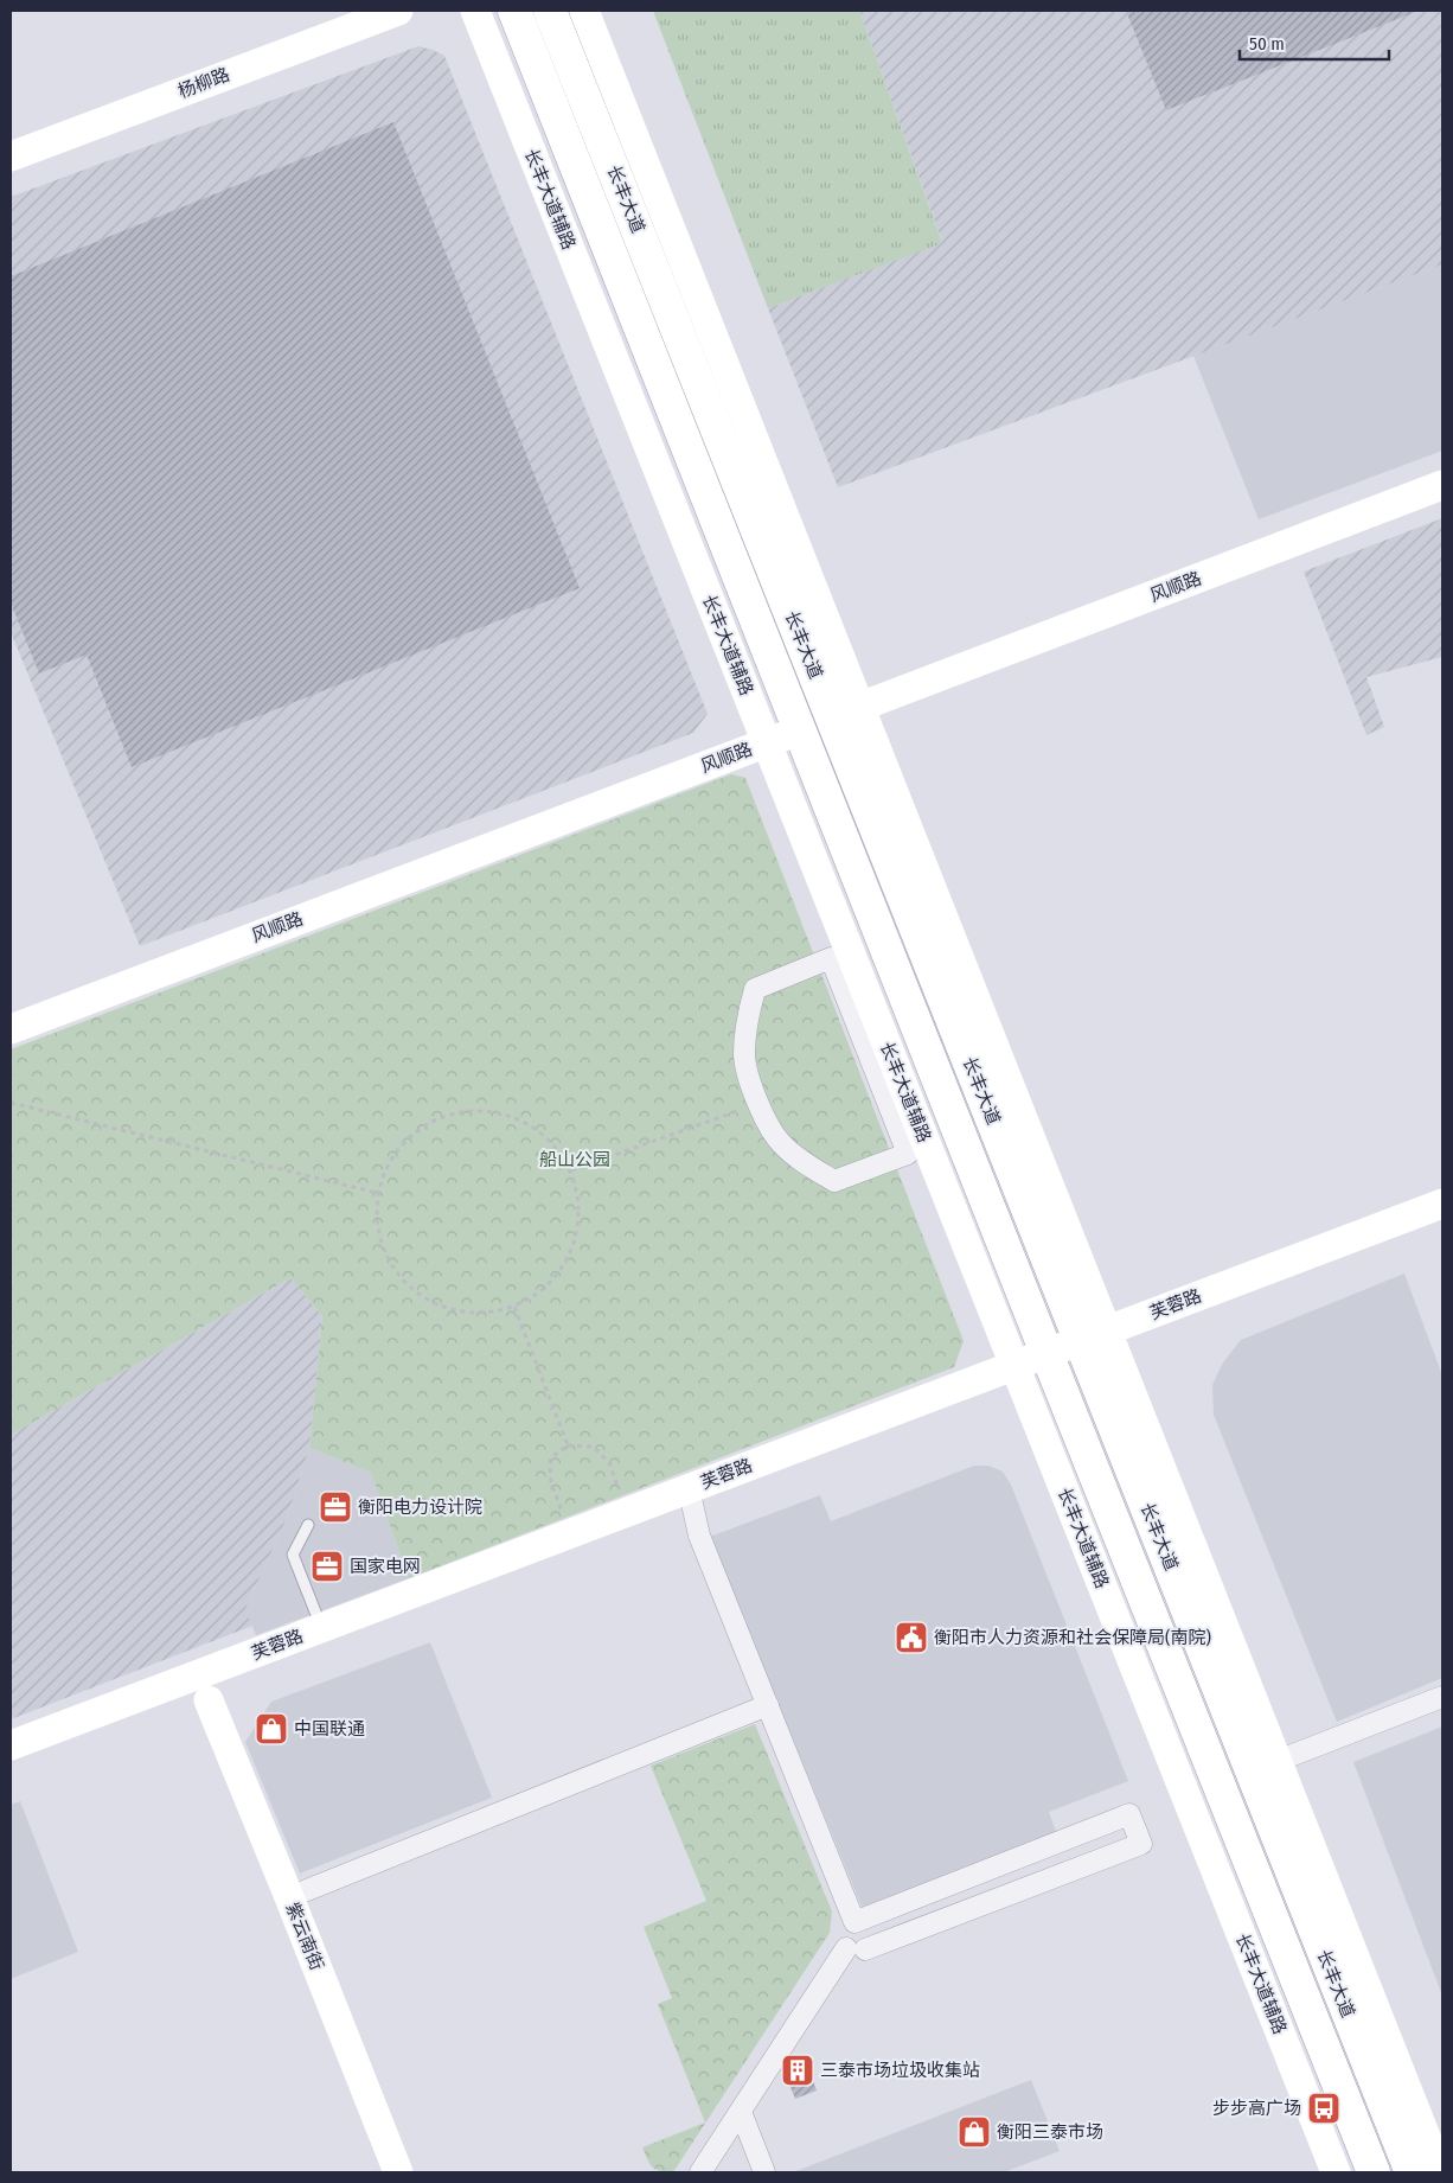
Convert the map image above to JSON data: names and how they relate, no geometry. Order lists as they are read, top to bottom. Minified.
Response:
{"streets":{"main road":["长丰大道"],"street":["杨柳路","长丰大道辅路","风顺路","芙蓉路","紫云南街"]},"crossings":[["长丰大道辅路","风顺路"],["长丰大道辅路","芙蓉路"],["长丰大道","风顺路"],["长丰大道","芙蓉路"]],"parks":["船山公园"],"places":{"office":["衡阳电力设计院","国家电网"],"public building":["衡阳市人力资源和社会保障局(南院)"],"shop":["中国联通","衡阳三泰市场"],"building":["三泰市场垃圾收集站"],"bus stop":["步步高广场"]},"scale_bar":"50 m"}
